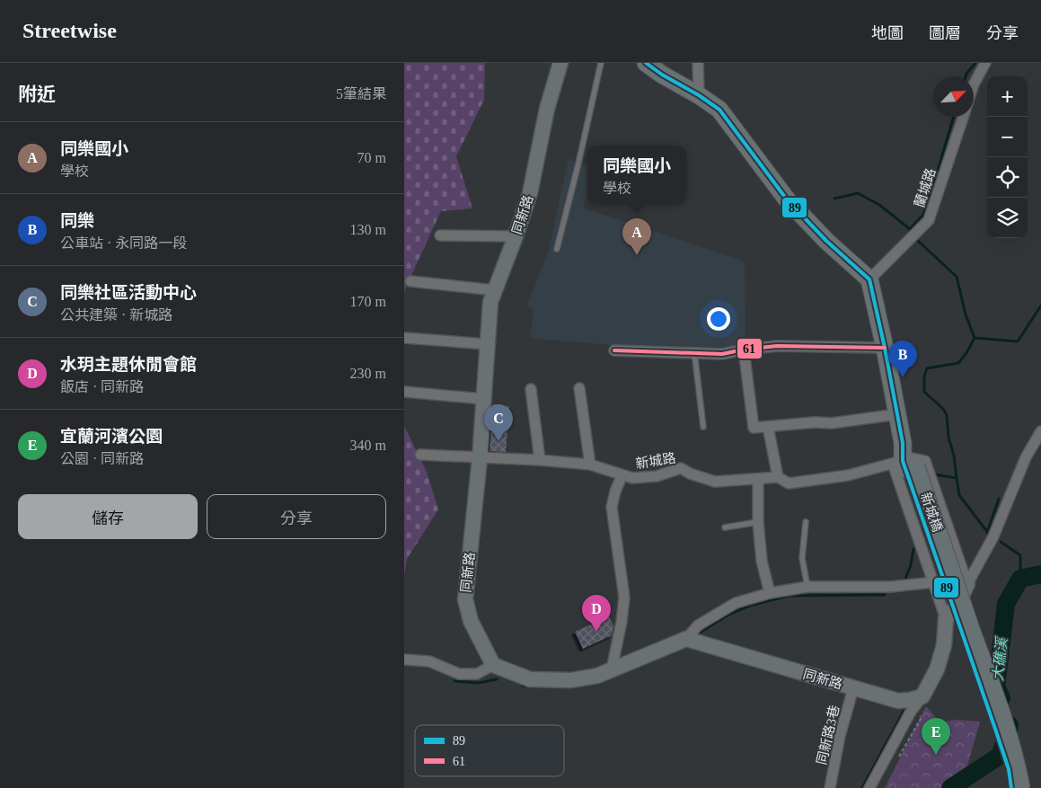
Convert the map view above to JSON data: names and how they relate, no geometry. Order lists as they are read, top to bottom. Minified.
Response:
{"streets":{"main road":["新城橋"],"street":["蘭城路","同新路","新城路","同新路3巷"]},"crossings":[["同新路","新城路"],["同新路","同新路3巷"],["新城路","新城橋"]],"water":["大礁溪"],"lines":["transit line 89","transit line 61"],"legend":["89","61"],"north":"top right","page":{"header":"Streetwise","nav":["地圖","圖層","分享"],"heading":["附近","5筆結果"],"map_buttons":["+","−"],"list":[{"mark":"A","name":"同樂國小","note":"學校","value":"70 m"},{"mark":"B","name":"同樂","note":"公車站 · 永同路一段","value":"130 m"},{"mark":"C","name":"同樂社區活動中心","note":"公共建築 · 新城路","value":"170 m"},{"mark":"D","name":"水玥主題休閒會館","note":"飯店 · 同新路","value":"230 m"},{"mark":"E","name":"宜蘭河濱公園","note":"公園 · 同新路","value":"340 m"}],"popup":["同樂國小","學校"],"pins":["A","B","C","D","E"],"buttons":["儲存","分享"]}}
